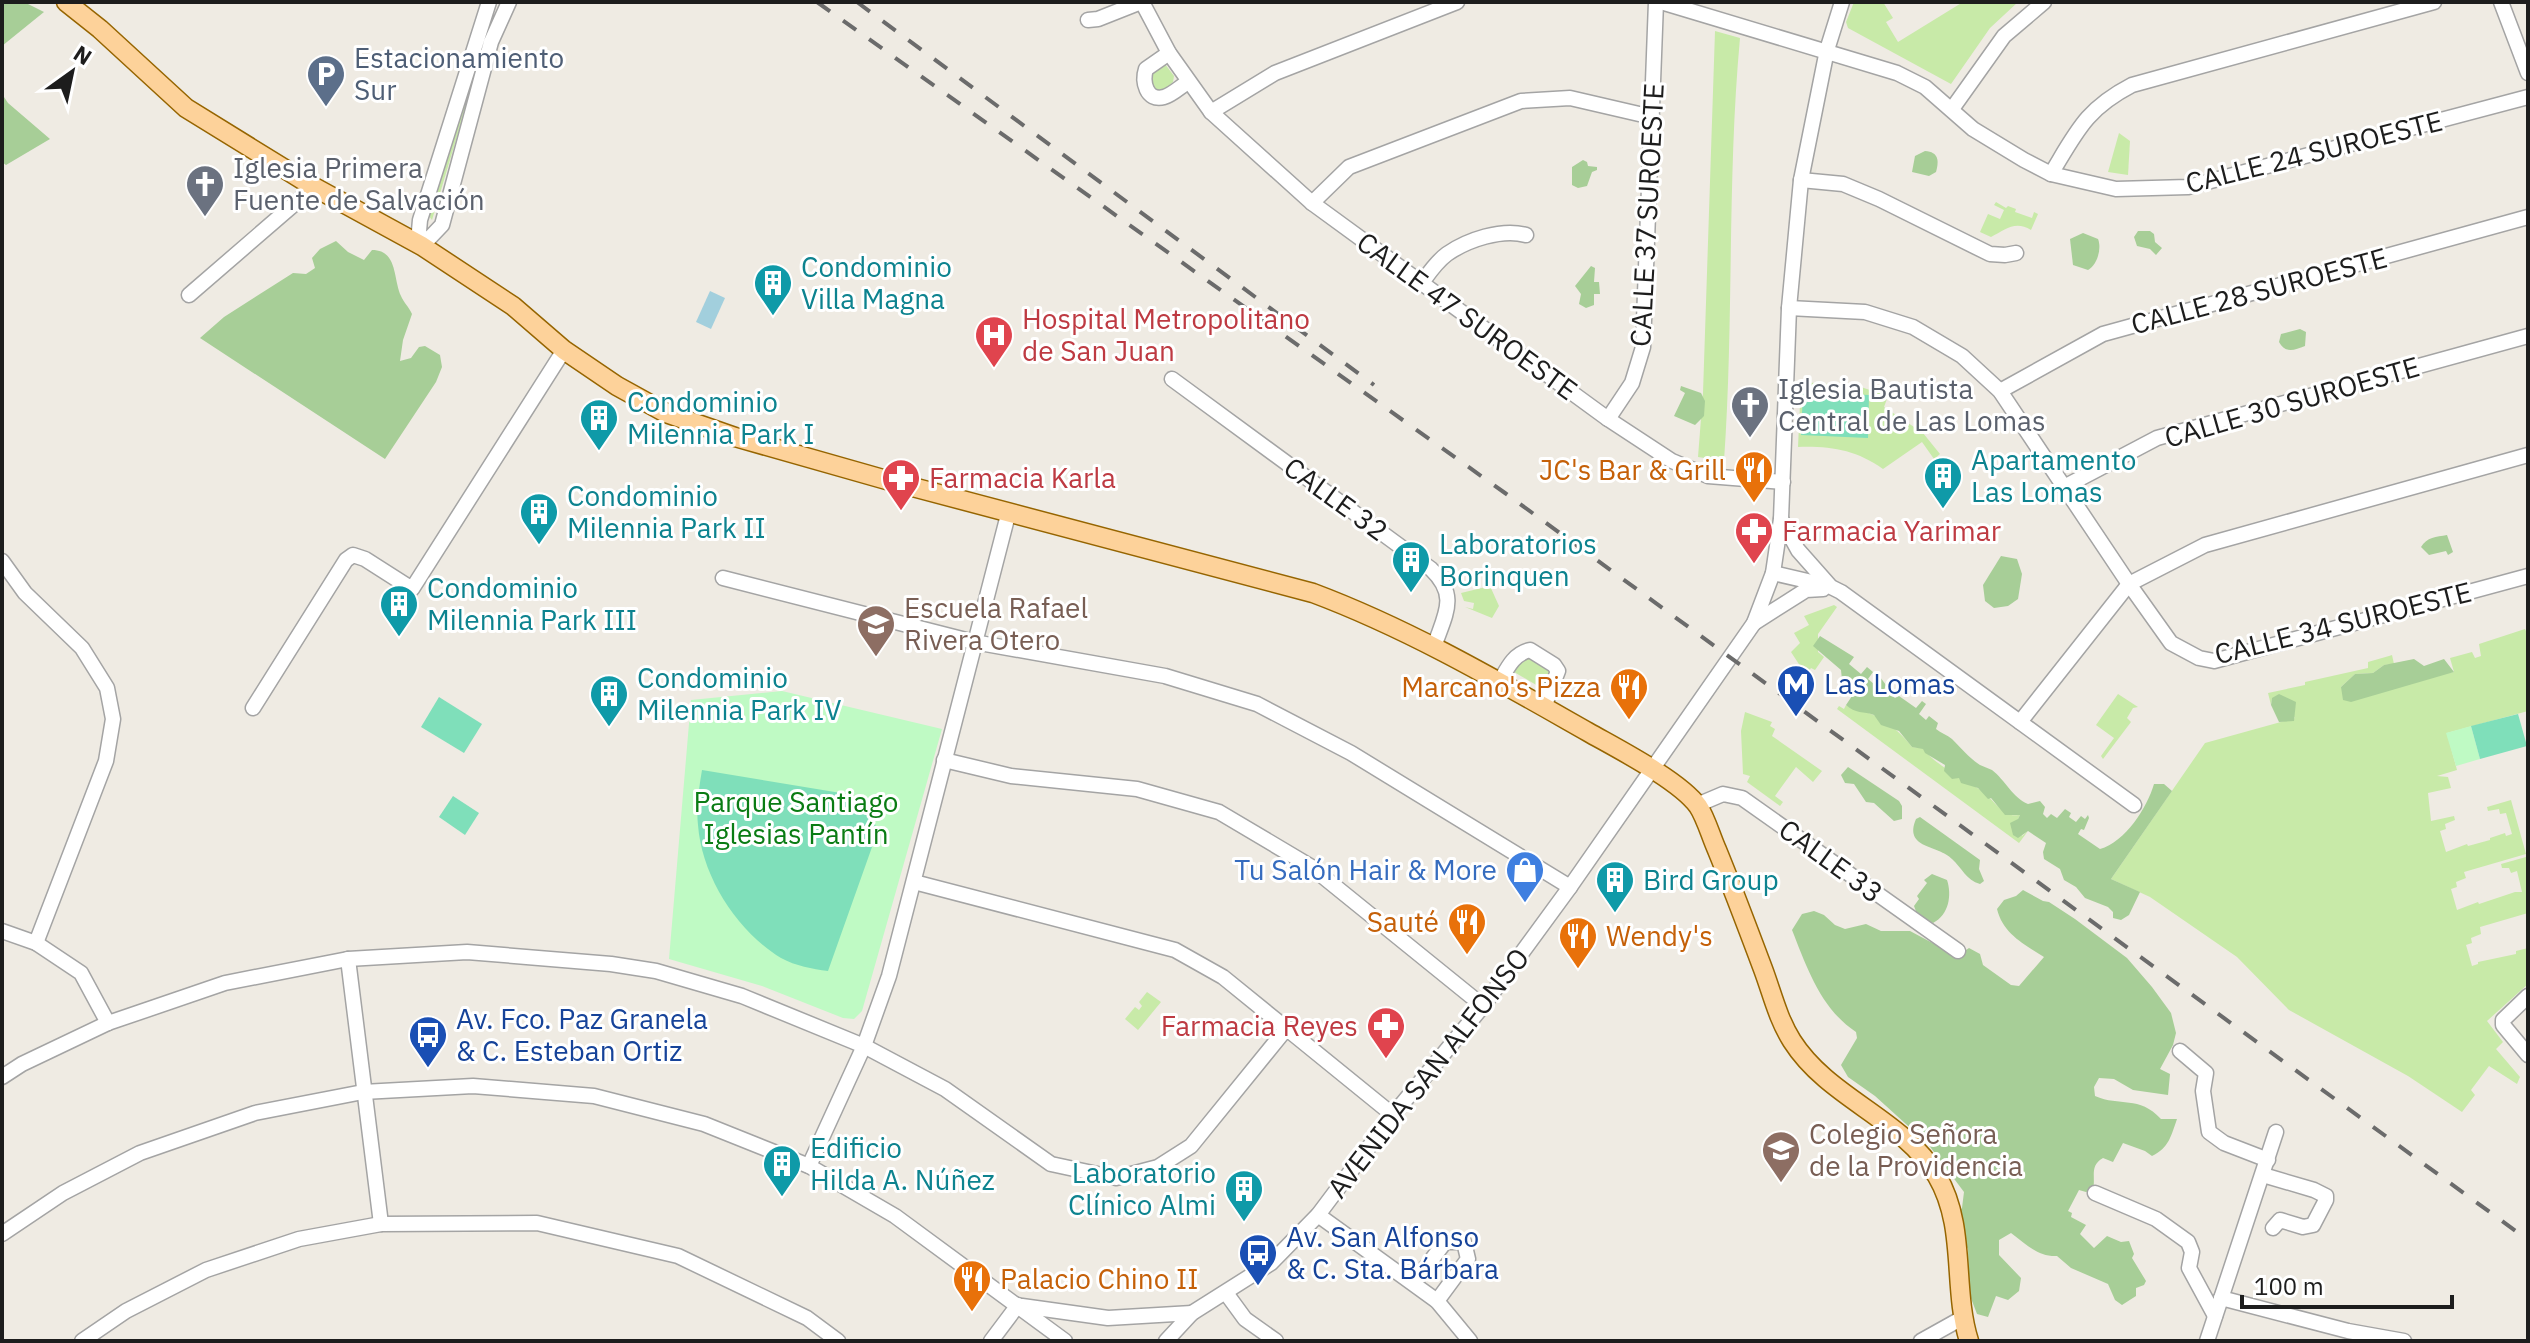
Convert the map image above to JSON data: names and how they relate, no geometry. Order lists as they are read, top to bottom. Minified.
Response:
{"streets":{"street":["CALLE 24 SUROESTE","CALLE 37 SUROESTE","CALLE 28 SUROESTE","CALLE 47 SUROESTE","CALLE 30 SUROESTE","CALLE 32","CALLE 34 SUROESTE","CALLE 33","AVENIDA SAN ALFONSO"]},"crossings":[["CALLE 24 SUROESTE","CALLE 37 SUROESTE"],["CALLE 37 SUROESTE","CALLE 47 SUROESTE"],["CALLE 28 SUROESTE","CALLE 34 SUROESTE"],["CALLE 30 SUROESTE","CALLE 34 SUROESTE"]],"parks":["Parque Santiago Iglesias Pantín"],"places":{"parking":["Estacionamiento Sur"],"church":["Iglesia Primera Fuente de Salvación","Iglesia Bautista Central de Las Lomas"],"building":["Condominio Villa Magna","Condominio Milennia Park I","Apartamento Las Lomas","Condominio Milennia Park II","Laboratorios Borinquen","Condominio Milennia Park III","Condominio Milennia Park IV","Bird Group","Edificio Hilda A. Núñez","Laboratorio Clínico Almi"],"hospital":["Hospital Metropolitano de San Juan"],"restaurant":["JC's Bar & Grill","Marcano's Pizza","Sauté","Wendy's","Palacio Chino II"],"pharmacy":["Farmacia Karla","Farmacia Yarimar","Farmacia Reyes"],"school or university":["Escuela Rafael Rivera Otero","Colegio Señora de la Providencia"],"metro station":["Las Lomas"],"shop":["Tu Salón Hair & More"],"bus stop":["Av. Fco. Paz Granela & C. Esteban Ortiz","Av. San Alfonso & C. Sta. Bárbara"]},"scale_bar":"100 m","north":"top right"}
